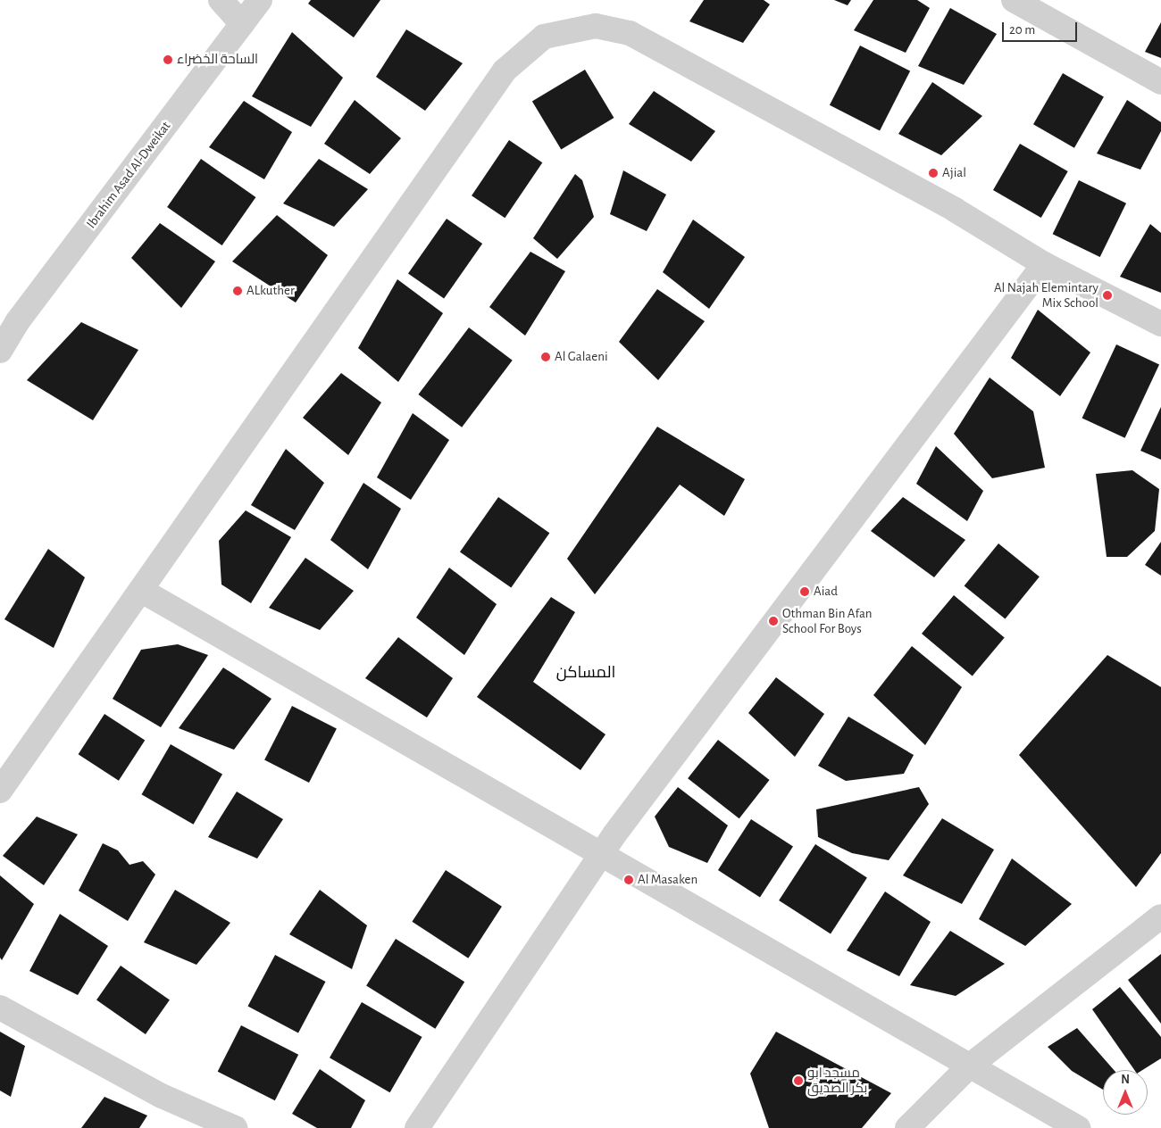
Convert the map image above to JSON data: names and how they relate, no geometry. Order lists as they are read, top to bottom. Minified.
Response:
{"streets":{"street":["Ibrahim Asad Al-Dweikat"]},"districts":["المساكن"],"places":["الساحة الخضراء","Ajial","ALkuther","Al Najah Elemintary Mix School","Al Galaeni","Aiad","Othman Bin Afan School For Boys","Al Masaken","مسجد ابو بكر الصديق"],"scale_bar":"20 m","north":"top"}
